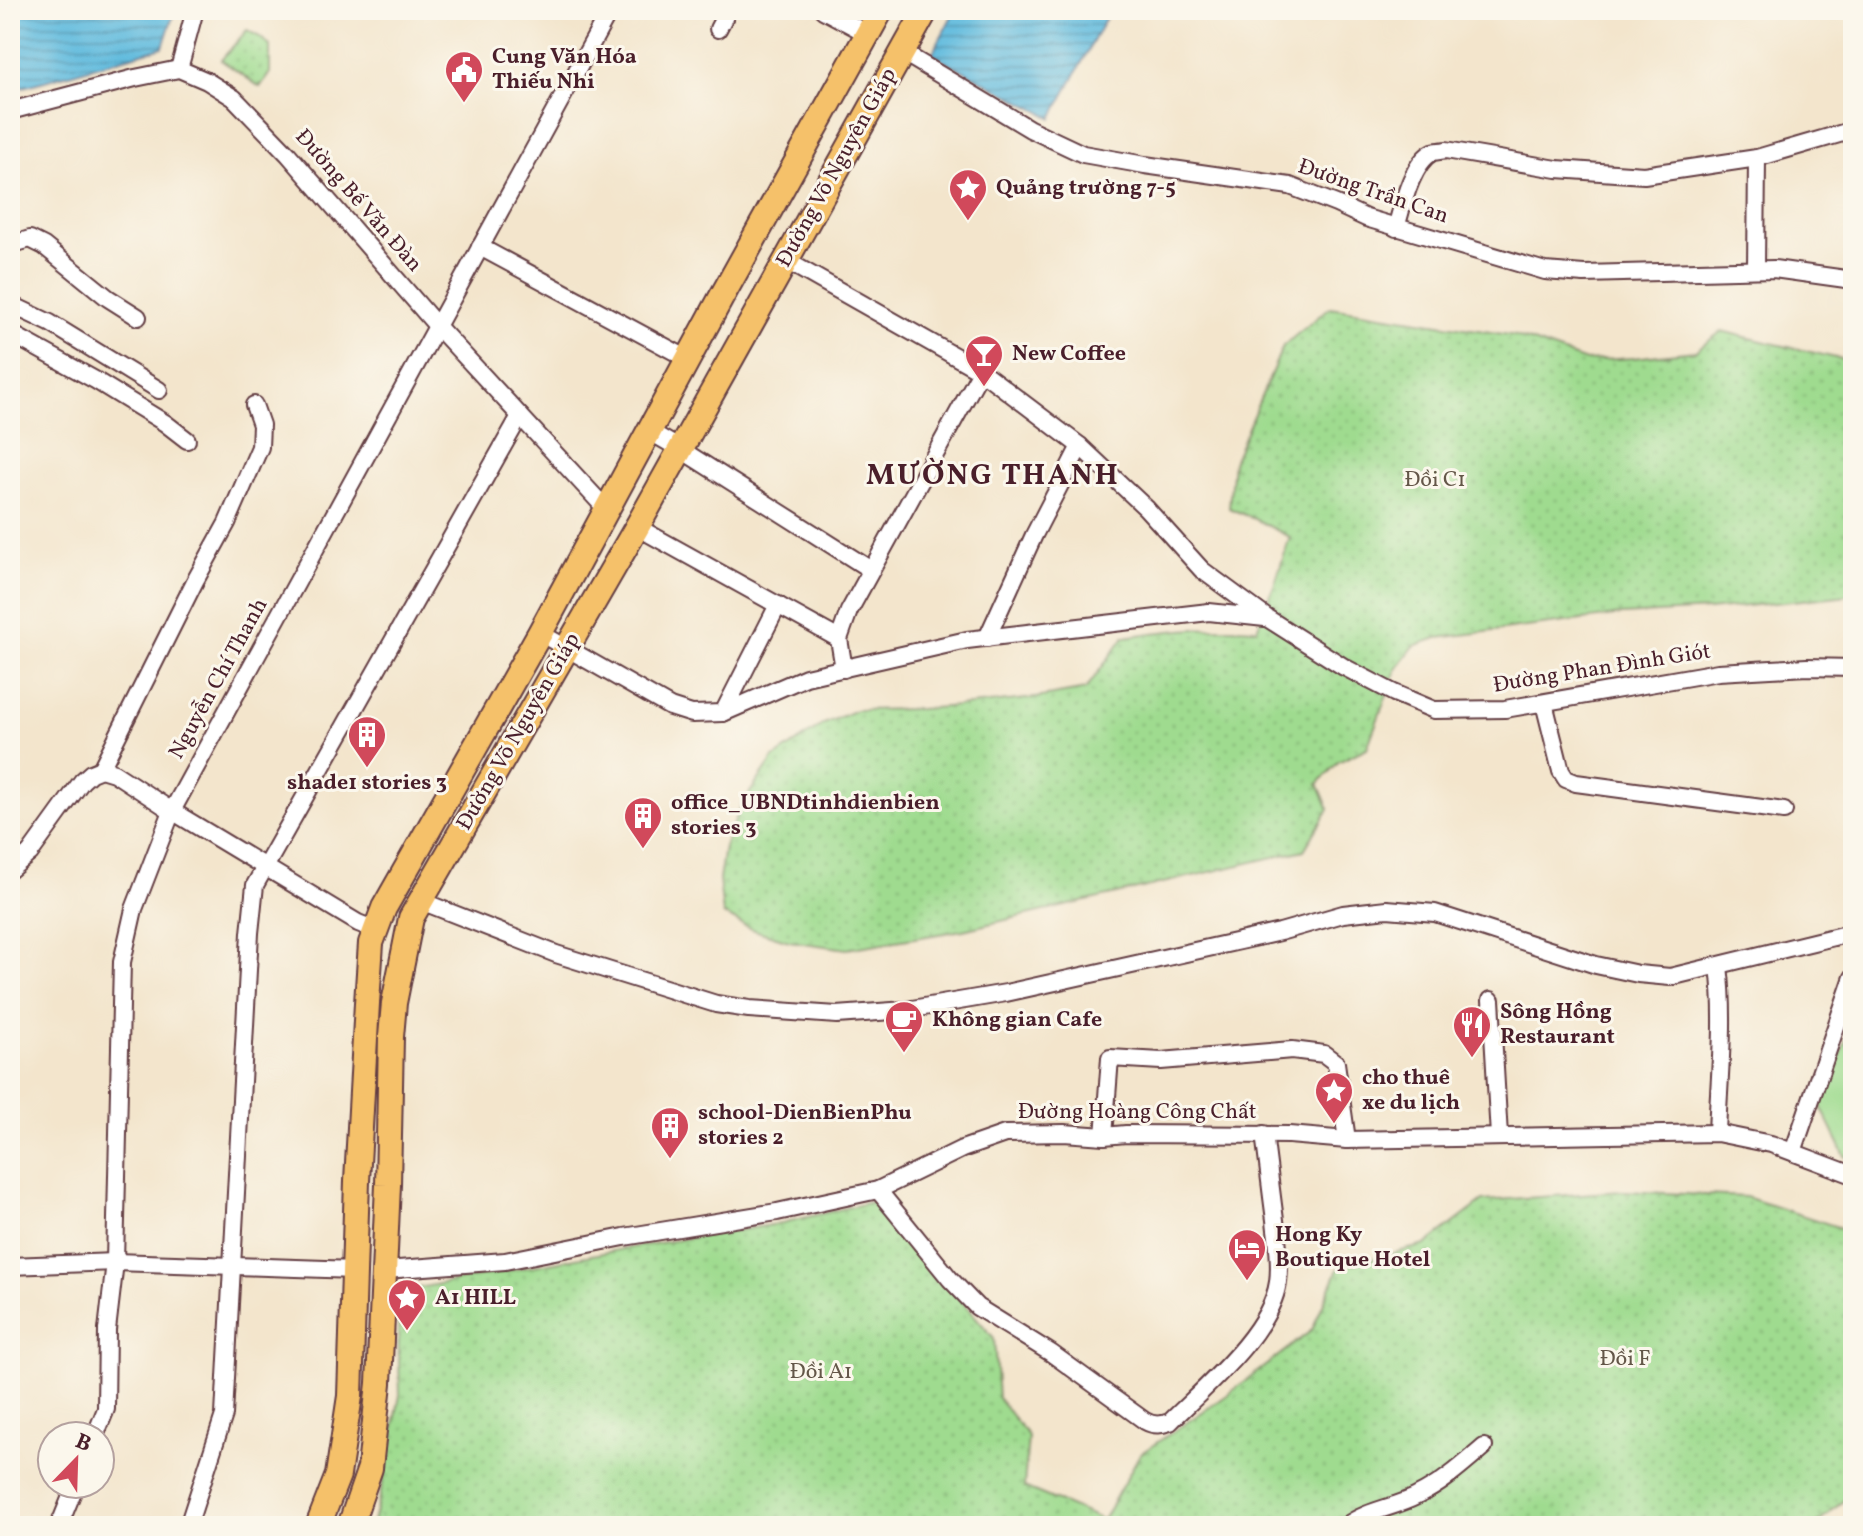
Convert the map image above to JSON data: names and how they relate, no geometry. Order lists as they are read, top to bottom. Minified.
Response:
{"streets":{"highway":["Đường Võ Nguyên Giáp"],"street":["Đường Trần Can","Đường Bế Văn Đàn","Đường Phan Đình Giót","Nguyễn Chí Thanh","Đường Hoàng Công Chất"]},"crossings":[["Đường Võ Nguyên Giáp","Đường Trần Can"],["Đường Võ Nguyên Giáp","Đường Bế Văn Đàn"],["Đường Võ Nguyên Giáp","Đường Phan Đình Giót"],["Đường Võ Nguyên Giáp","Đường Hoàng Công Chất"],["Đường Bế Văn Đàn","Nguyễn Chí Thanh"]],"districts":["MƯỜNG THANH"],"parks":["Đồi C1","Đồi F","Đồi A1"],"places":{"public building":["Cung Văn Hóa Thiếu Nhi"],"place":["Quảng trường 7-5","cho thuê xe du lịch","A1 HILL"],"bar":["New Coffee"],"building":["shade1 stories 3","office_UBNDtinhdienbien stories 3","school-DienBienPhu stories 2"],"cafe":["Không gian Cafe"],"restaurant":["Sông Hồng Restaurant"],"hotel":["Hong Ky Boutique Hotel"]},"north":"top right"}
